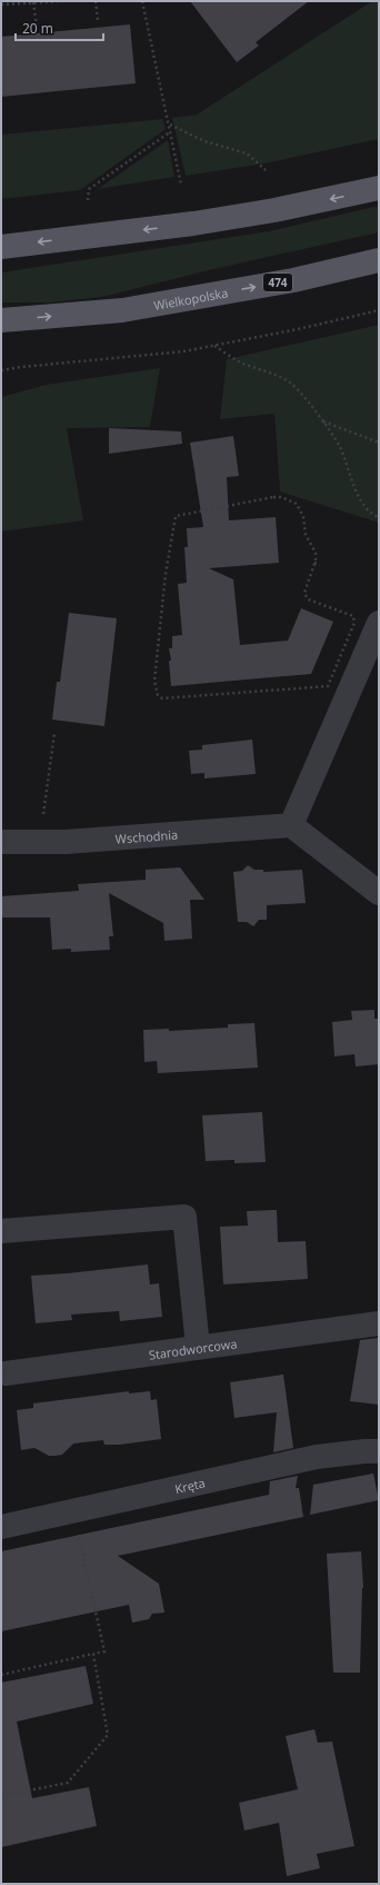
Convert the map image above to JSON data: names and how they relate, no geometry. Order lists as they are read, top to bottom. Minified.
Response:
{"streets":{"main road":["474","Wielkopolska"],"street":["Wschodnia","Starodworcowa","Kręta"]},"scale_bar":"20 m"}
